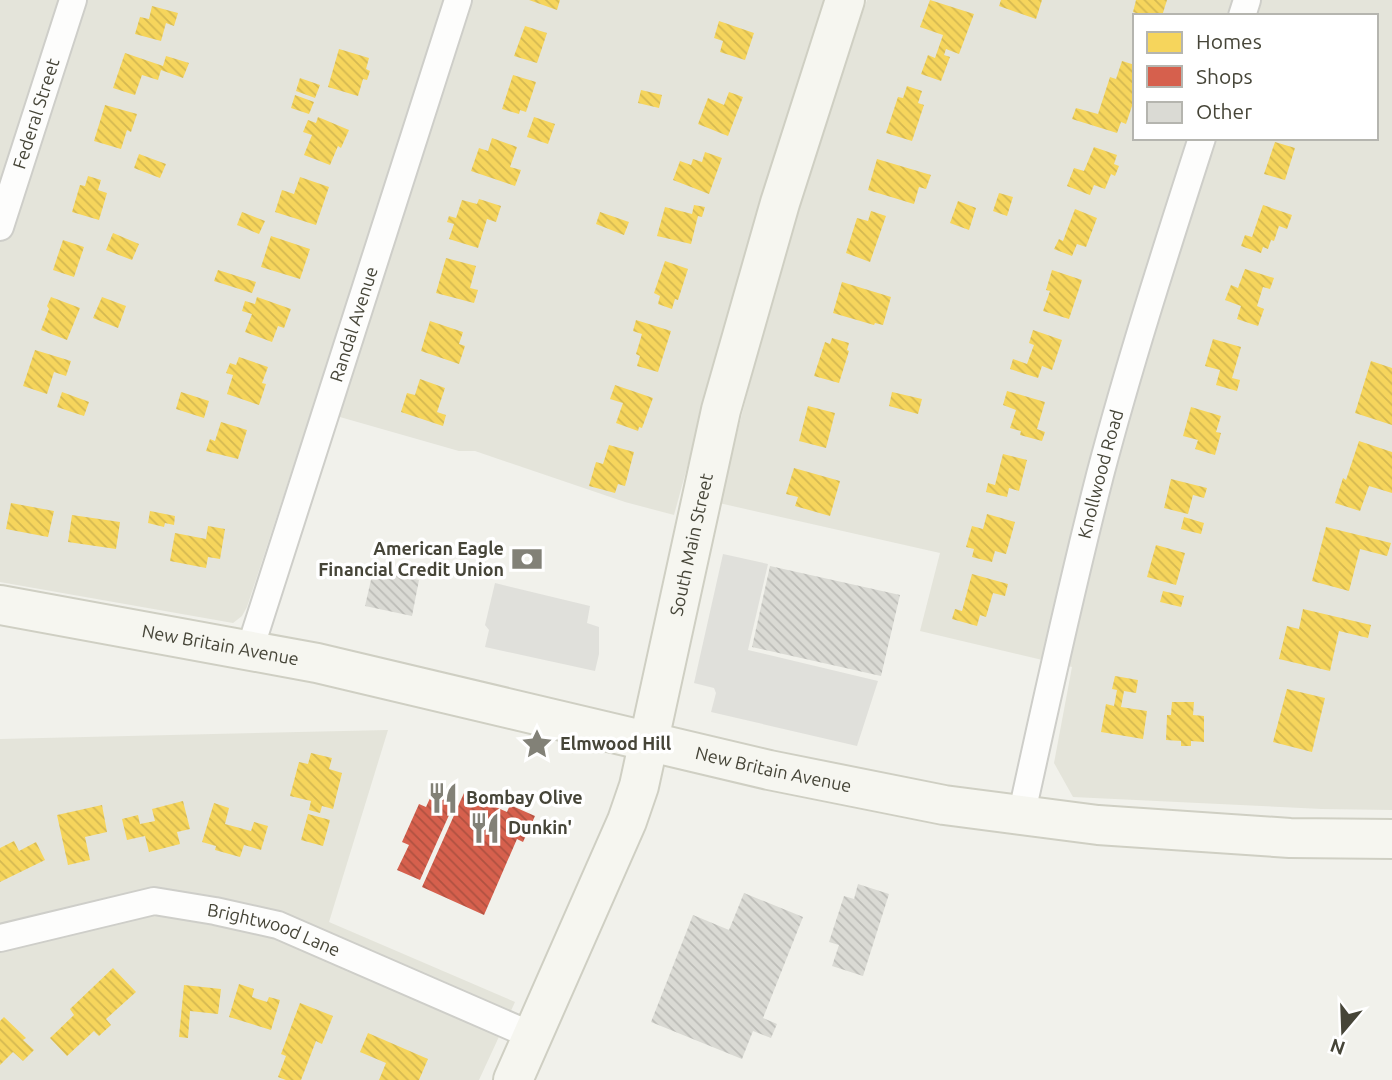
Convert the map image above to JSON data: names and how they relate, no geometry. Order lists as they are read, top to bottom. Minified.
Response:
{"streets":{"main road":["South Main Street","New Britain Avenue"],"street":["Federal Street","Randal Avenue","Knollwood Road","Brightwood Lane"]},"crossings":[["Randal Avenue","New Britain Avenue"],["Knollwood Road","New Britain Avenue"],["South Main Street","New Britain Avenue"],["South Main Street","Brightwood Lane"]],"places":{"bank":["American Eagle Financial Credit Union"],"place":["Elmwood Hill"],"restaurant":["Bombay Olive","Dunkin'"]},"legend":["Homes","Shops","Other"],"north":"bottom"}
